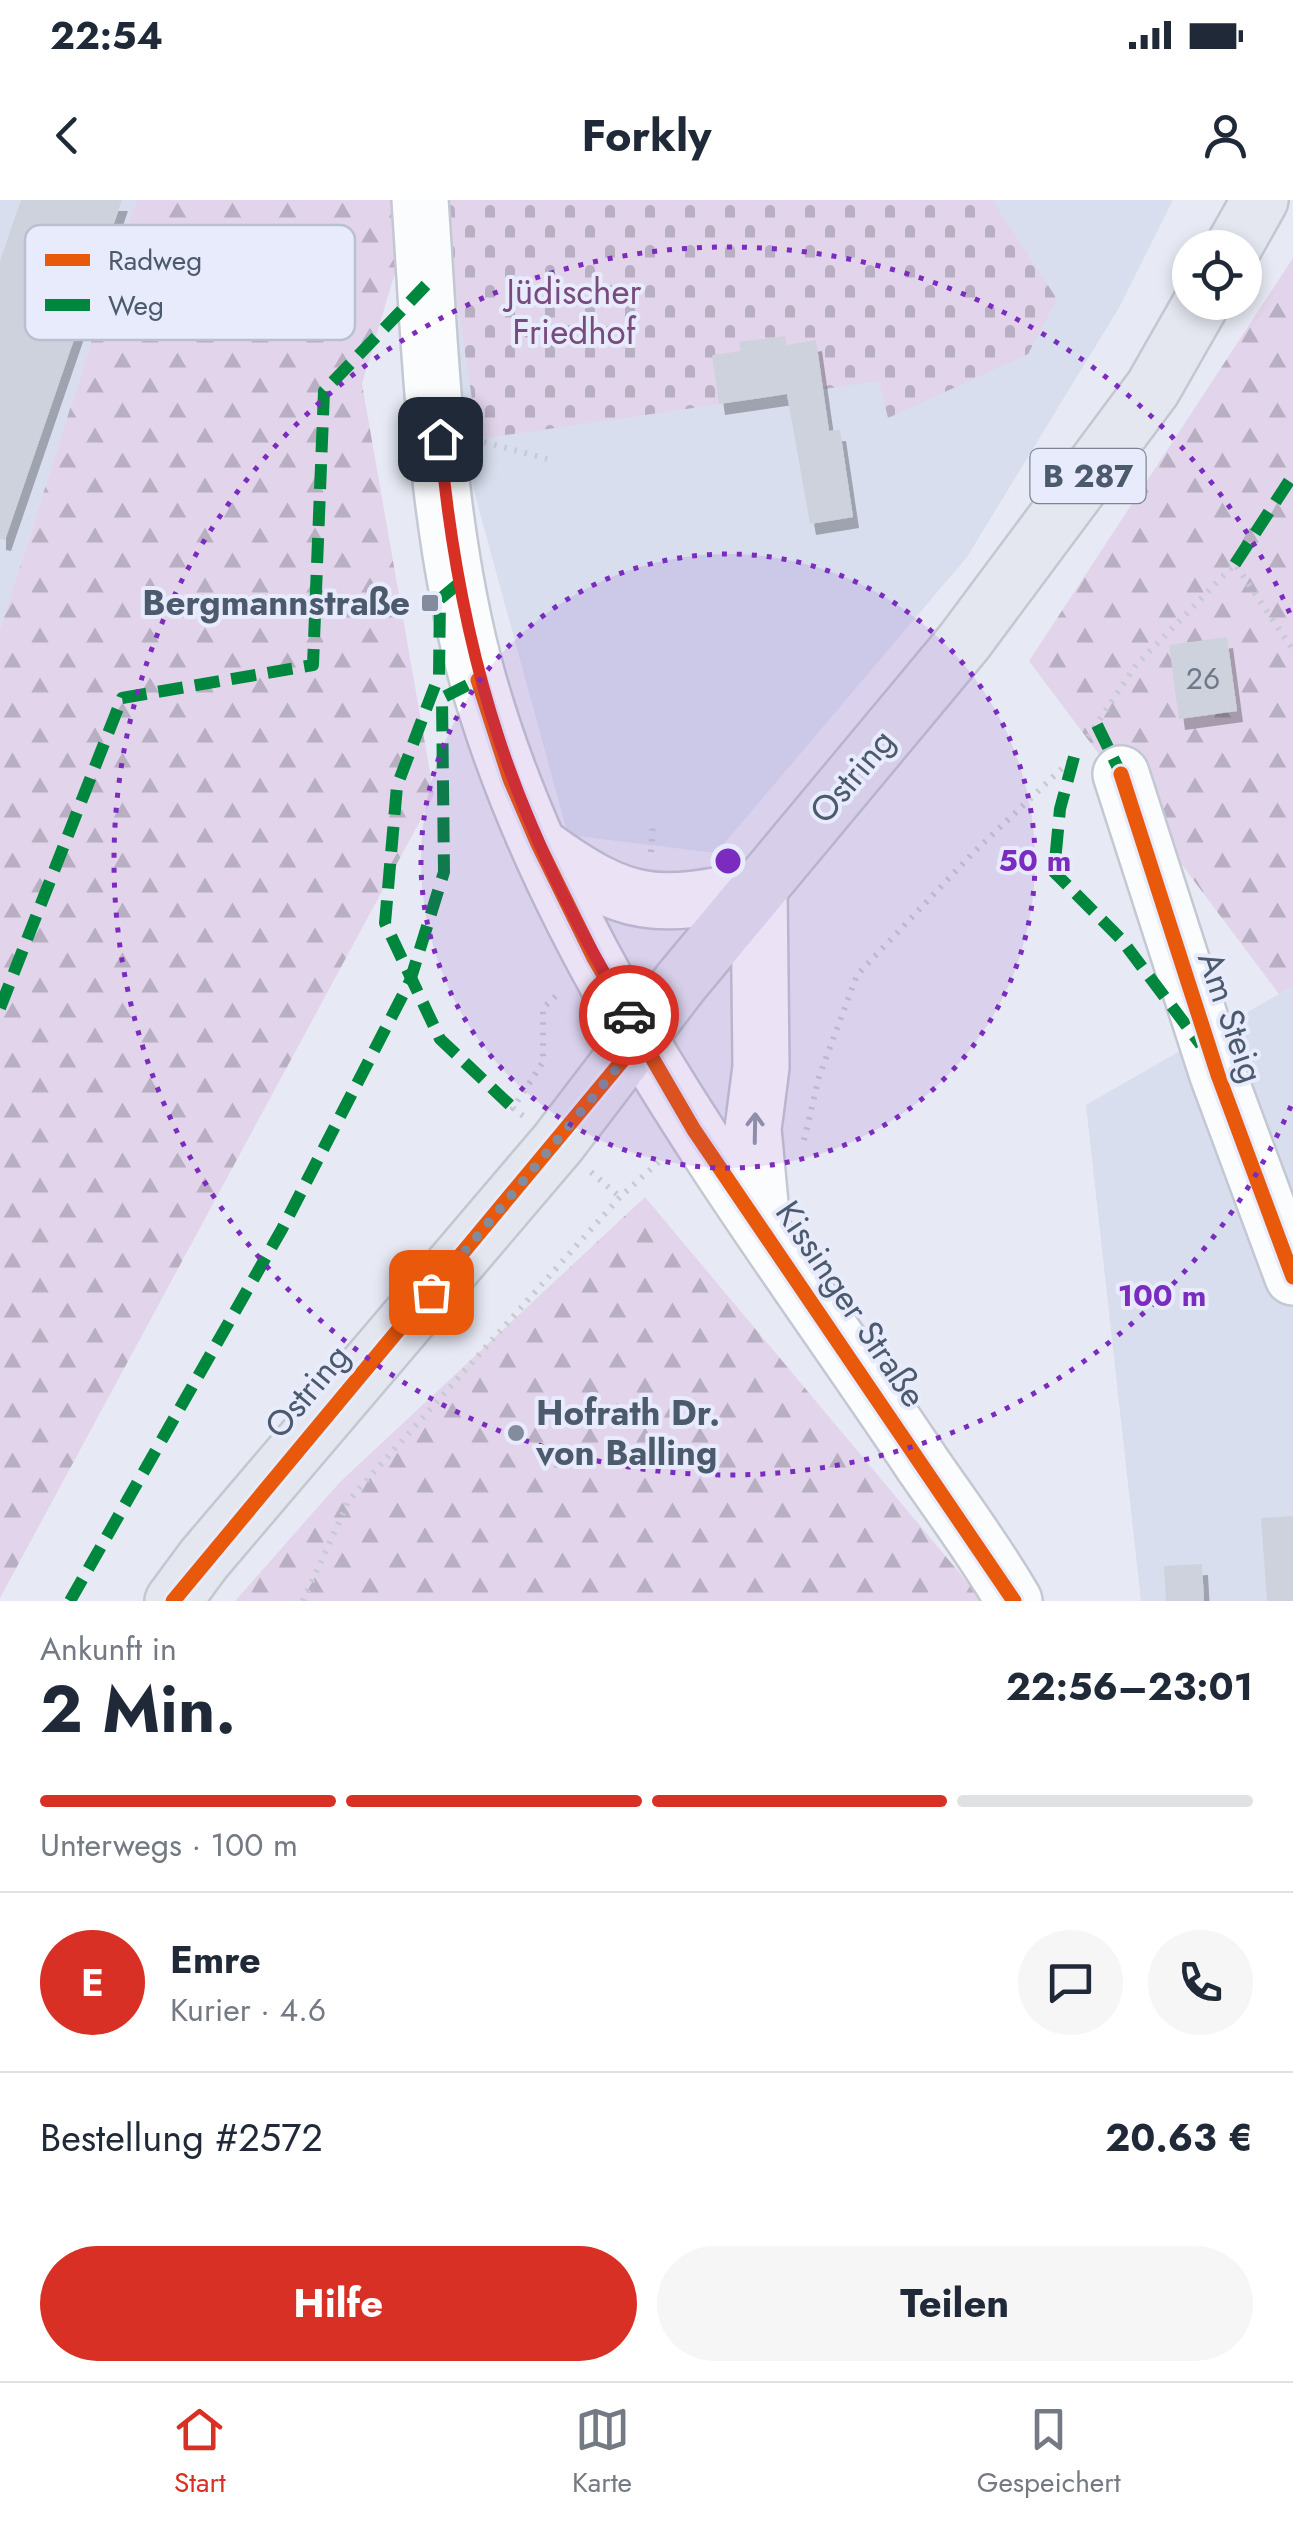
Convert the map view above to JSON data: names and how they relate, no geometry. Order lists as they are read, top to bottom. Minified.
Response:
{"streets":{"main road":["B 287","Ostring"],"street":["Am Steig","Kissinger Straße"]},"crossings":[["Ostring","Kissinger Straße"]],"parks":["Jüdischer Friedhof"],"places":{"transit":["Bergmannstraße"],"other":["Hofrath Dr. von Balling"]},"house_numbers":["26"],"legend":["Radweg","Weg"],"page":{"status":"22:54","header":"Forkly","heading":["2 Min.","Ankunft in","22:56–23:01"],"panel":["Emre","Kurier · 4.6","Bestellung #2572","20.63 €"],"bar":"Unterwegs · 100 m","round":"E","buttons":["Hilfe","Teilen"],"tabs":["Start","Karte","Gespeichert"]},"rings":["50 m","100 m"]}
